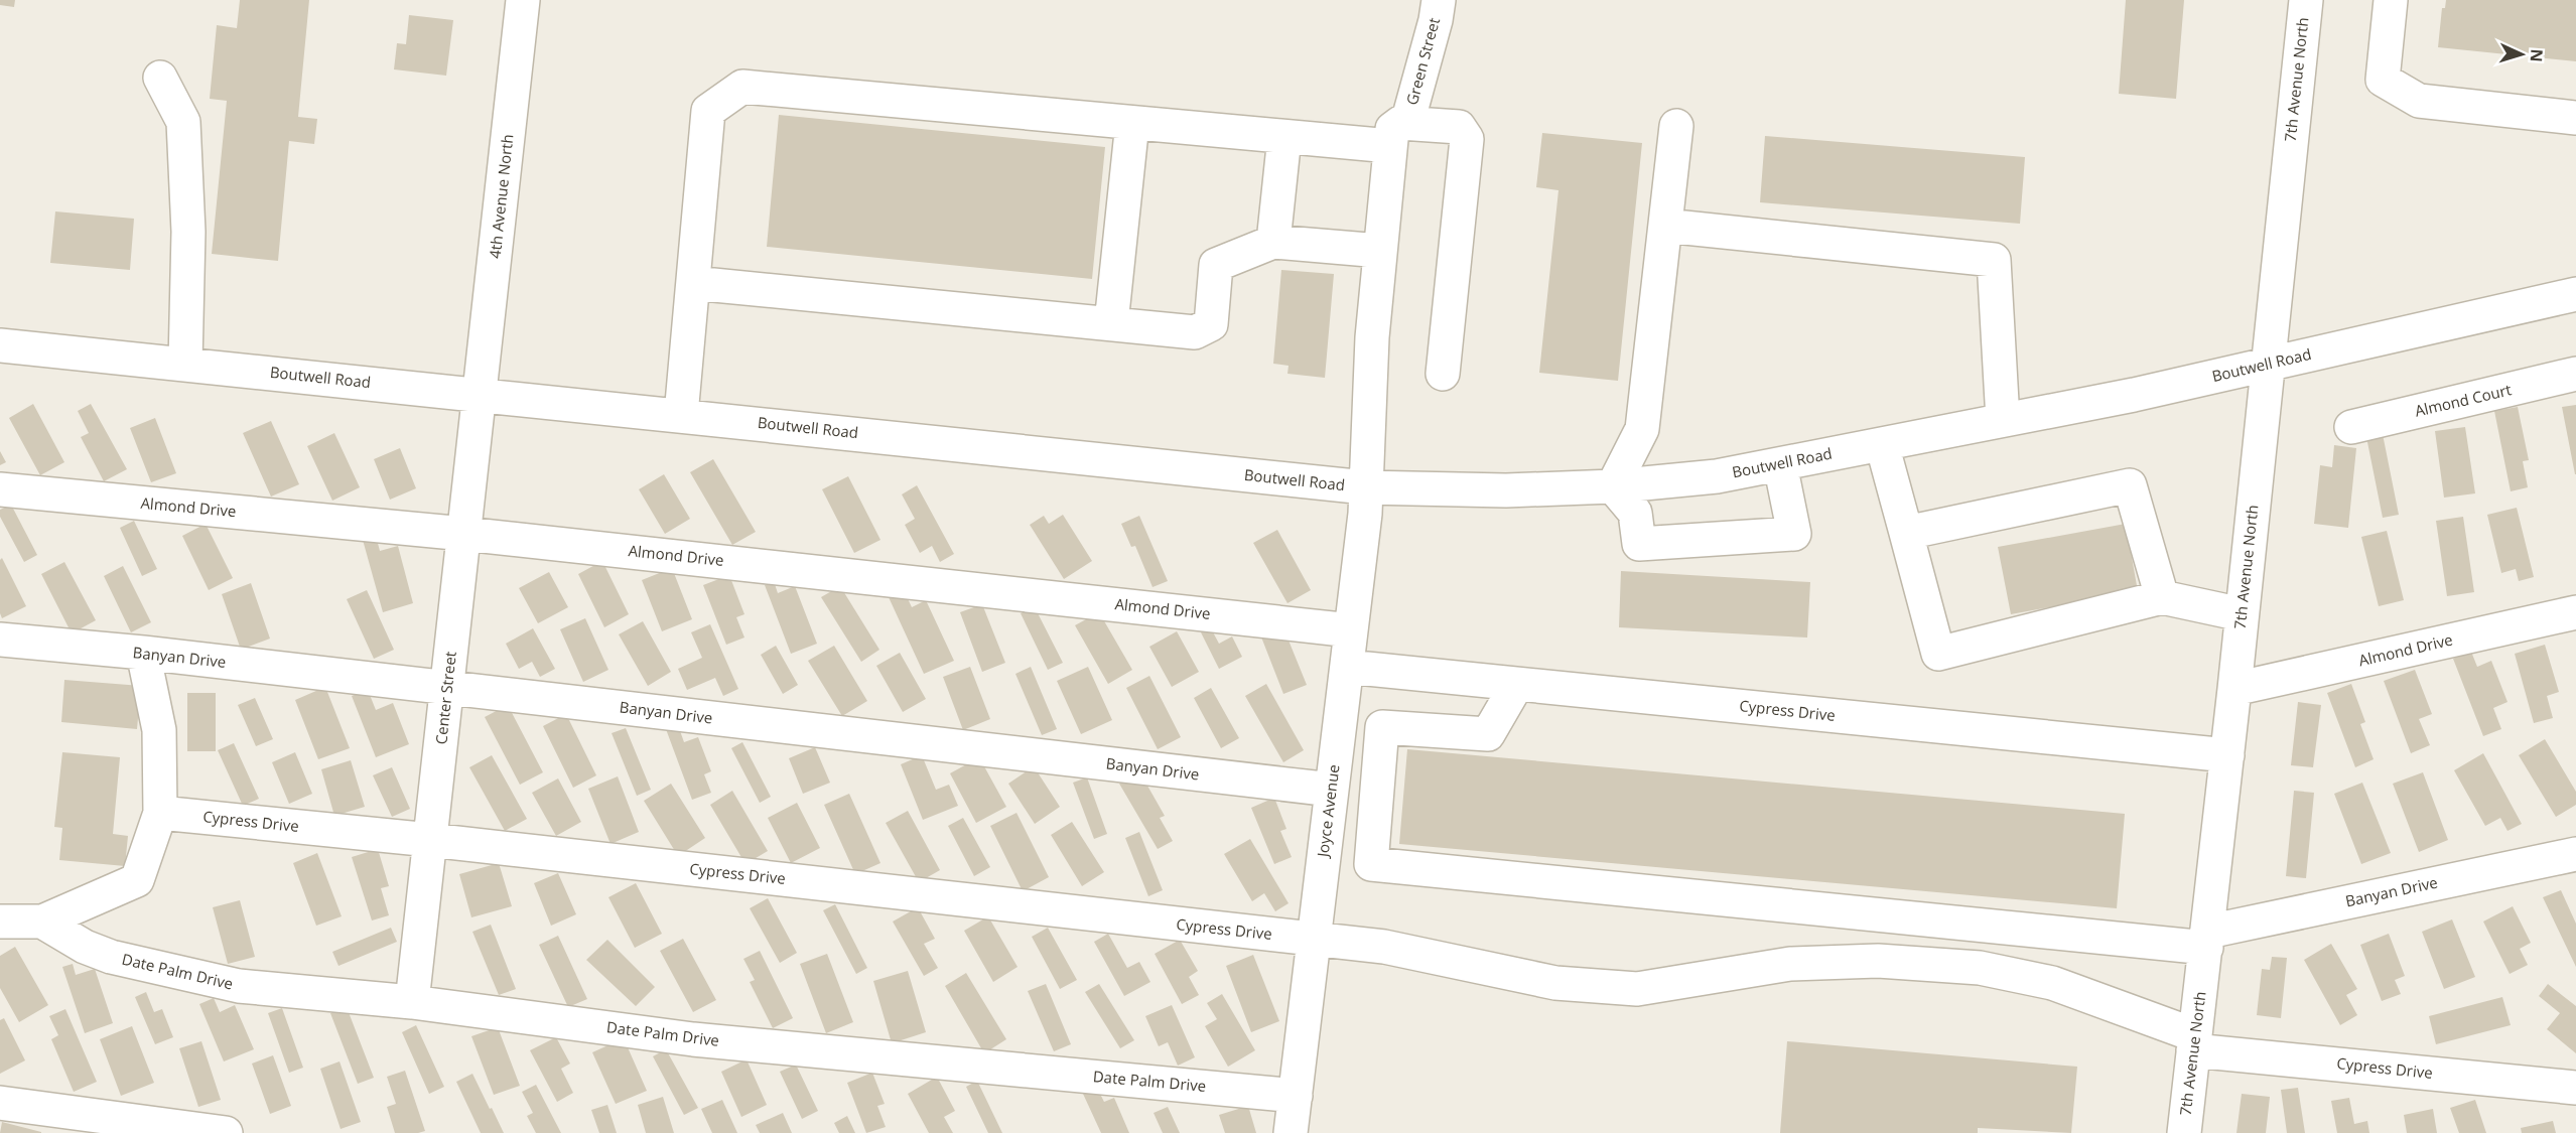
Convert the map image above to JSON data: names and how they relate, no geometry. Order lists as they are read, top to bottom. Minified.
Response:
{"streets":{"street":["Green Street","7th Avenue North","4th Avenue North","Boutwell Road","Almond Court","Almond Drive","Banyan Drive","Center Street","Cypress Drive","Joyce Avenue","Date Palm Drive"]},"crossings":[["Green Street","Joyce Avenue"],["7th Avenue North","Boutwell Road"],["7th Avenue North","Almond Drive"],["7th Avenue North","Banyan Drive"],["7th Avenue North","Cypress Drive"],["4th Avenue North","Boutwell Road"],["4th Avenue North","Center Street"],["Boutwell Road","Center Street"],["Boutwell Road","Joyce Avenue"],["Almond Drive","Center Street"],["Almond Drive","Joyce Avenue"],["Banyan Drive","Center Street"],["Banyan Drive","Cypress Drive"],["Banyan Drive","Joyce Avenue"],["Center Street","Cypress Drive"],["Center Street","Date Palm Drive"],["Cypress Drive","Joyce Avenue"],["Joyce Avenue","Date Palm Drive"]],"north":"right"}
